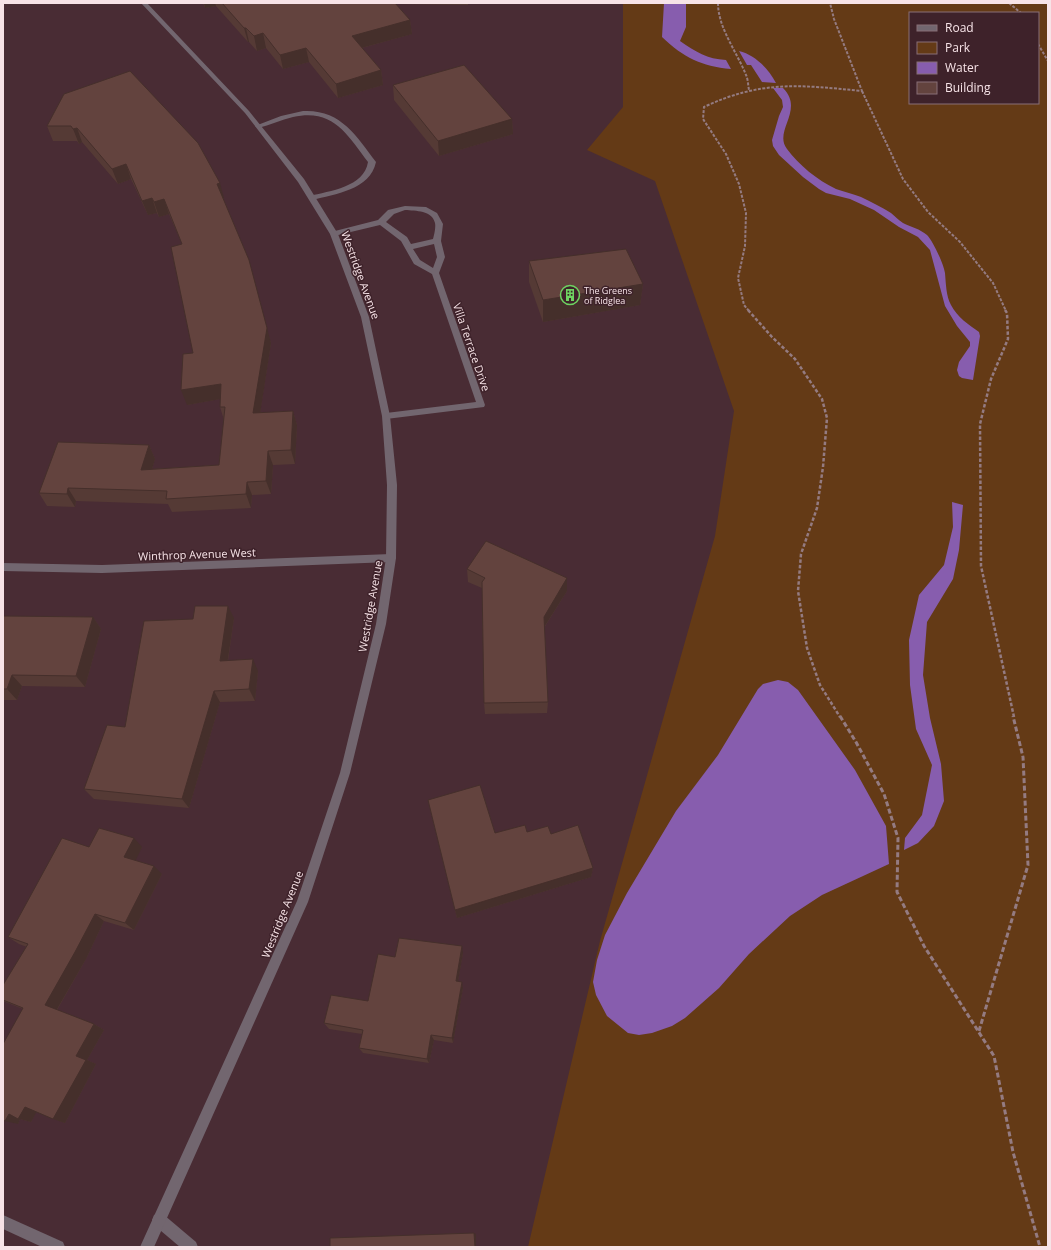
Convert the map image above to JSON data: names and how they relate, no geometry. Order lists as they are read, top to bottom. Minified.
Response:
{"streets":{"street":["Westridge Avenue","Villa Terrace Drive","Winthrop Avenue West"]},"crossings":[["Westridge Avenue","Villa Terrace Drive"],["Westridge Avenue","Winthrop Avenue West"]],"places":{"building":["The Greens of Ridglea"]},"legend":["Road","Park","Water","Building"]}
